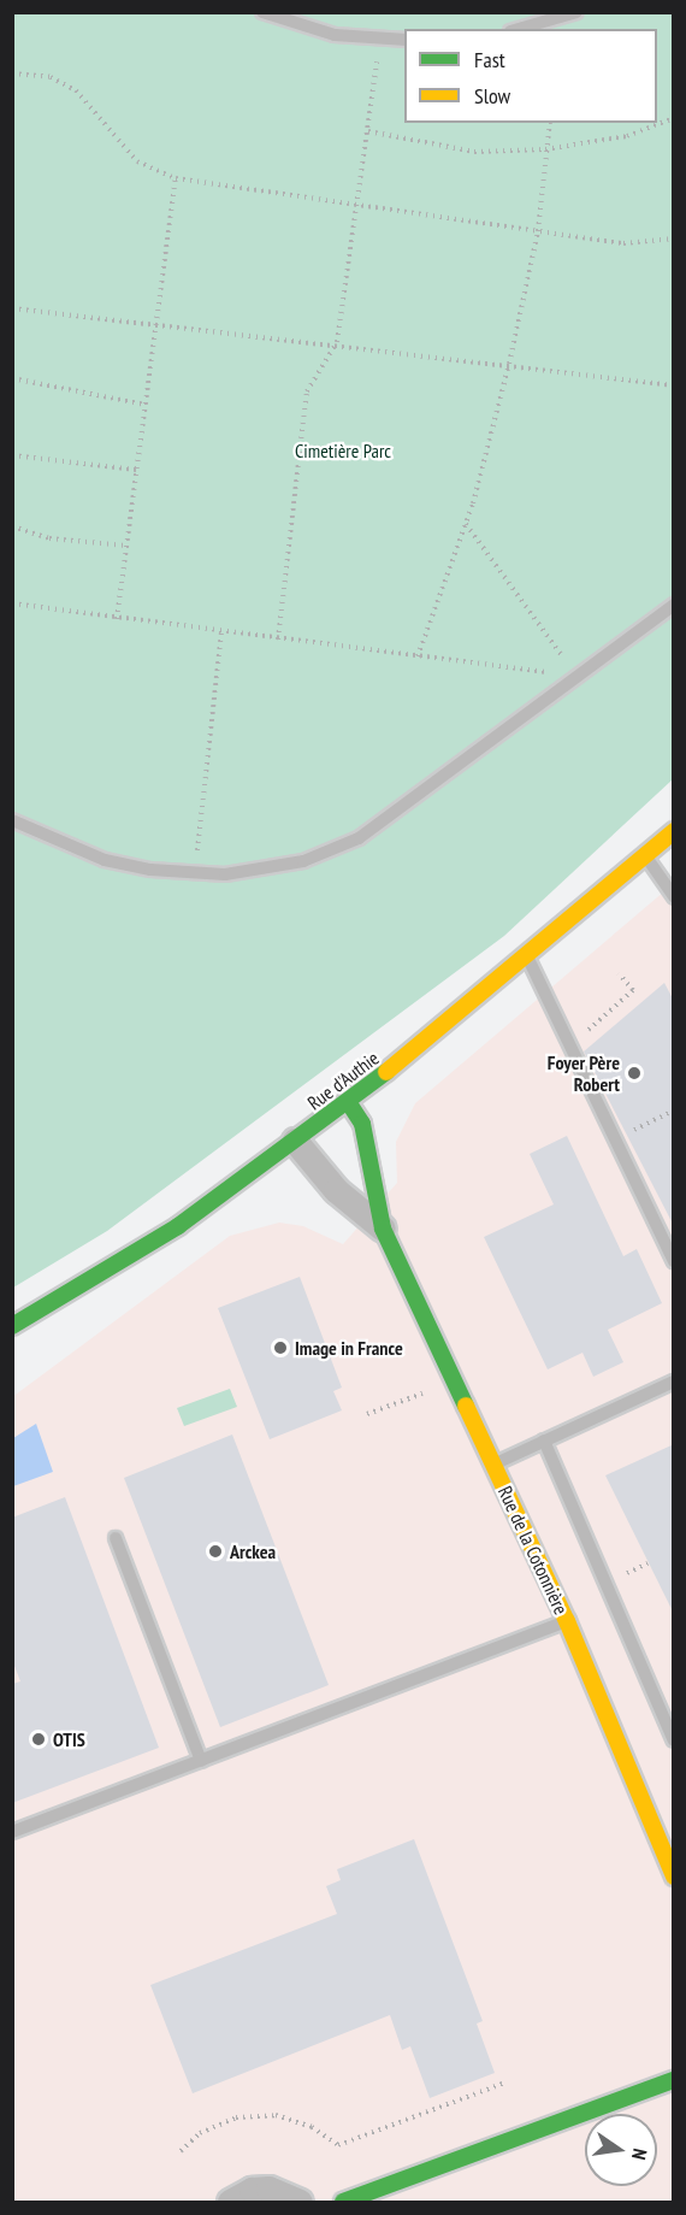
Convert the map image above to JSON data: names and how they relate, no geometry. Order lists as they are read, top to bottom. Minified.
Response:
{"streets":{"street":["Rue d'Authie","Rue de la Cotonnière"]},"crossings":[["Rue d'Authie","Rue de la Cotonnière"]],"parks":["Cimetière Parc"],"places":["Foyer Père Robert","Image in France","Arckea","OTIS"],"legend":["Fast","Slow"],"north":"right"}
